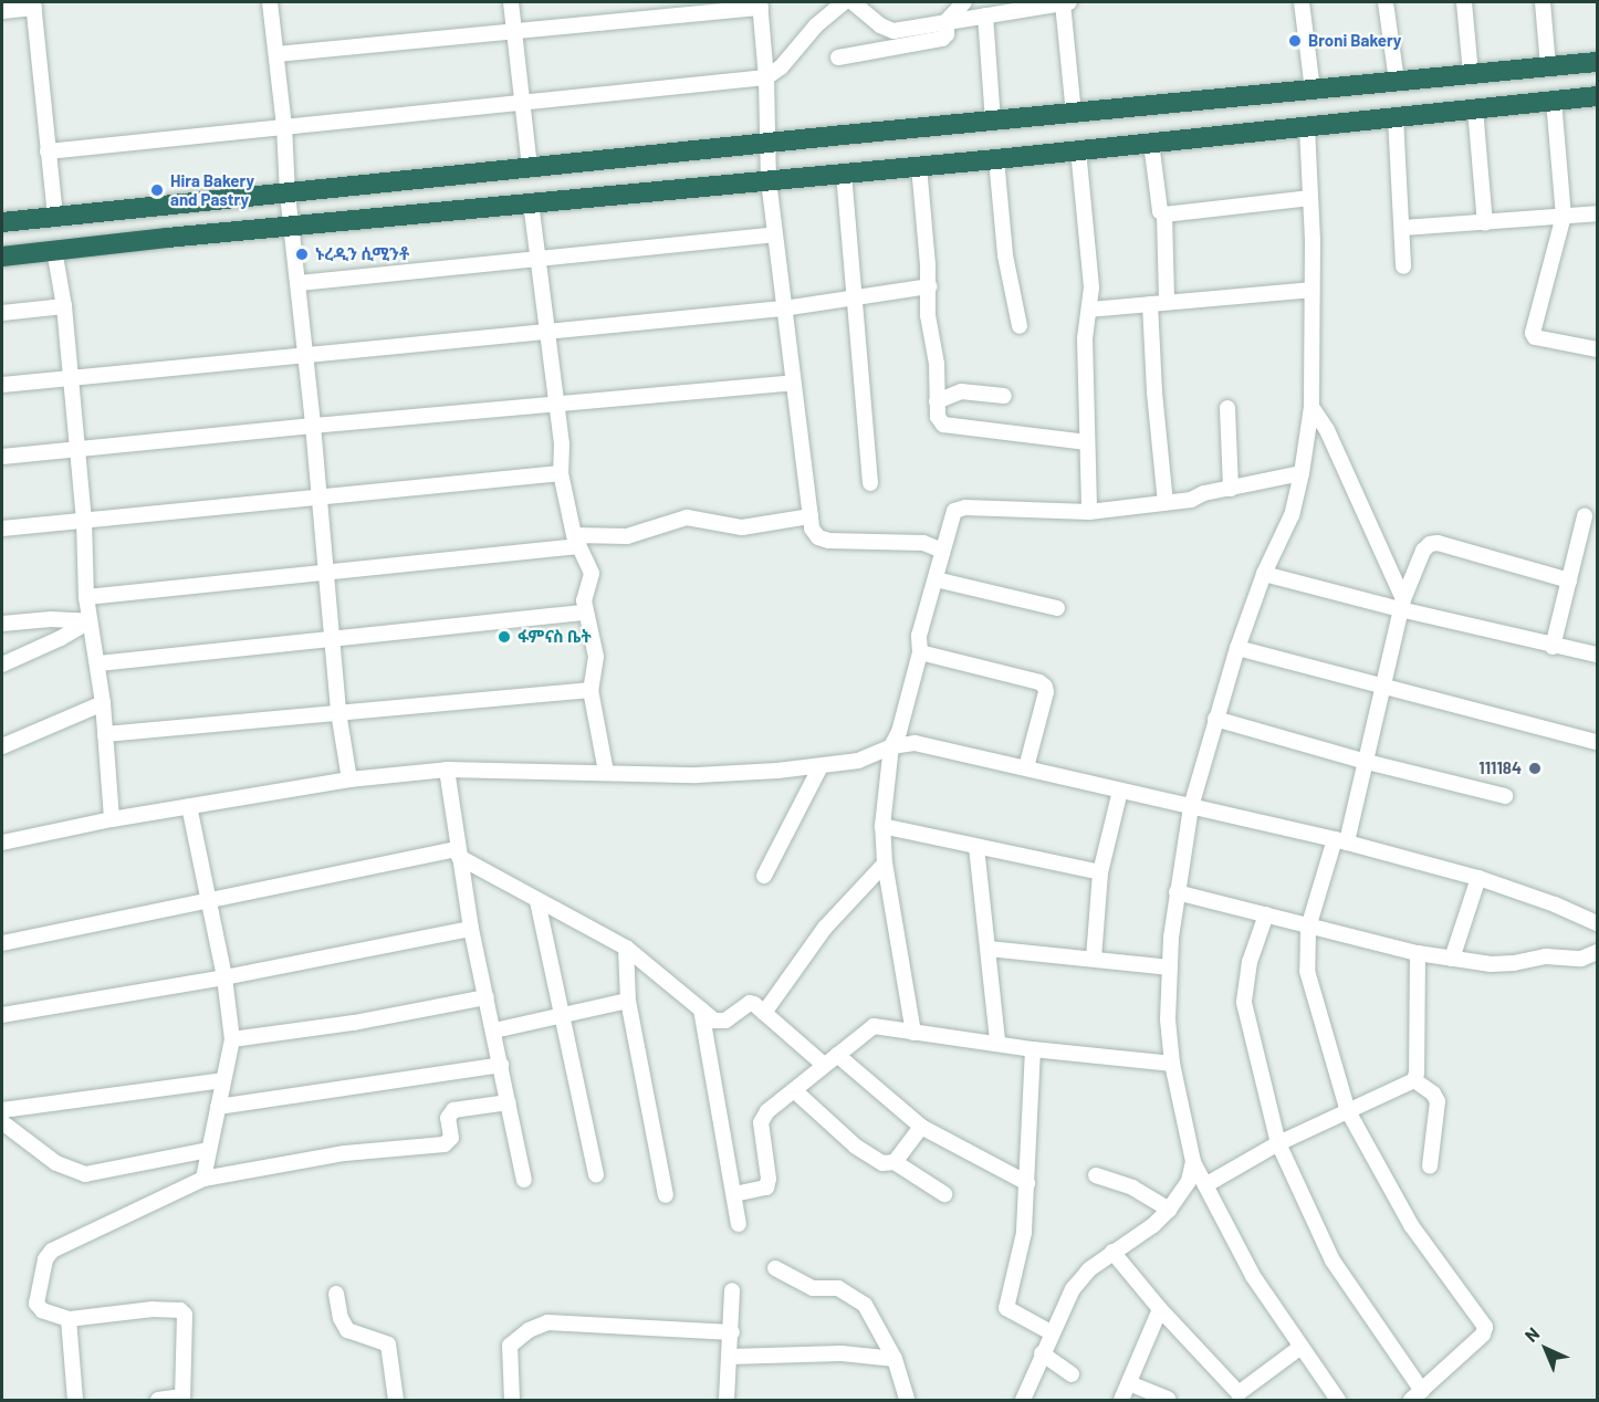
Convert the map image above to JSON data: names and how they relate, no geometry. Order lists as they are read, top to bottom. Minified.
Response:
{"places":["Broni Bakery","Hira Bakery and Pastry","ኑረዲን ሲሚንቶ","ፋምናስ ቤት","111184"],"north":"top left"}
